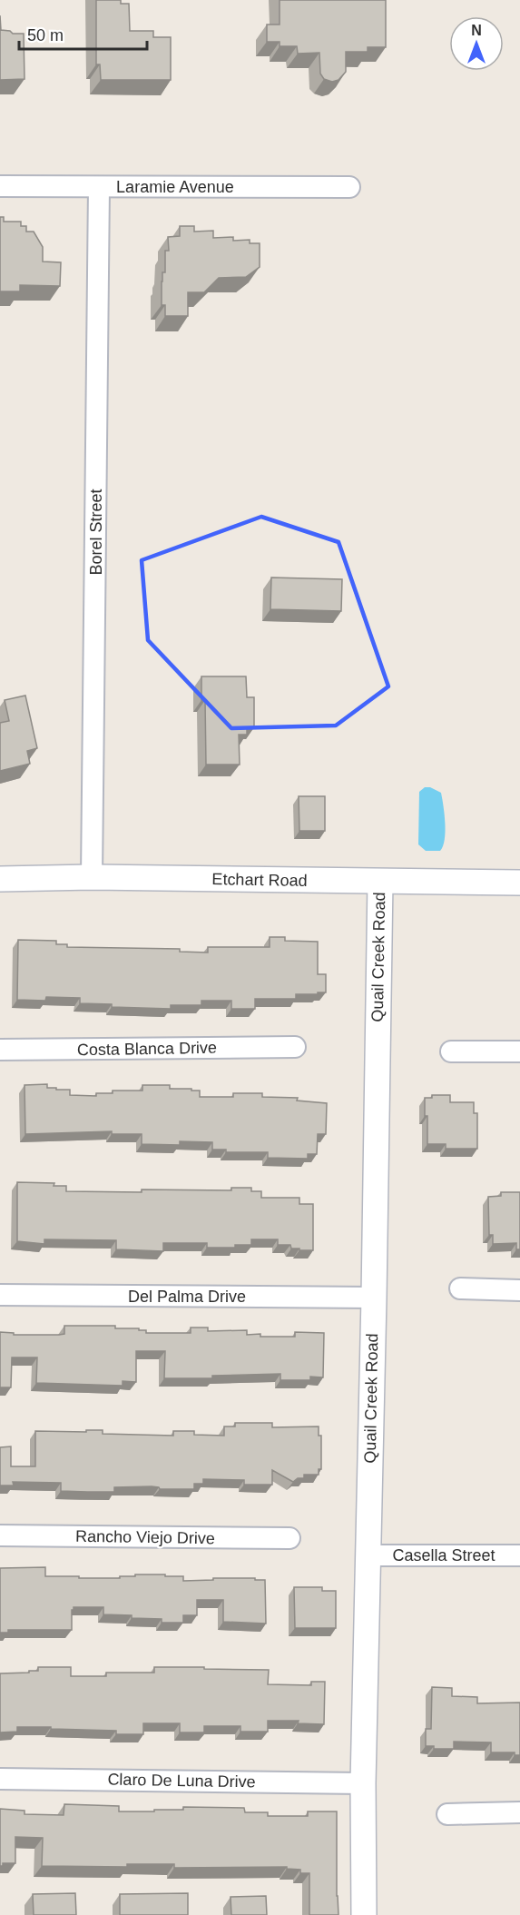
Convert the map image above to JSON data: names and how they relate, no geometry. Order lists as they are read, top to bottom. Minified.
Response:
{"streets":{"street":["Laramie Avenue","Borel Street","Etchart Road","Quail Creek Road","Costa Blanca Drive","Del Palma Drive","Rancho Viejo Drive","Casella Street","Claro De Luna Drive"]},"crossings":[["Laramie Avenue","Borel Street"],["Borel Street","Etchart Road"],["Etchart Road","Quail Creek Road"],["Quail Creek Road","Del Palma Drive"],["Quail Creek Road","Casella Street"],["Quail Creek Road","Claro De Luna Drive"]],"scale_bar":"50 m","north":"top"}
